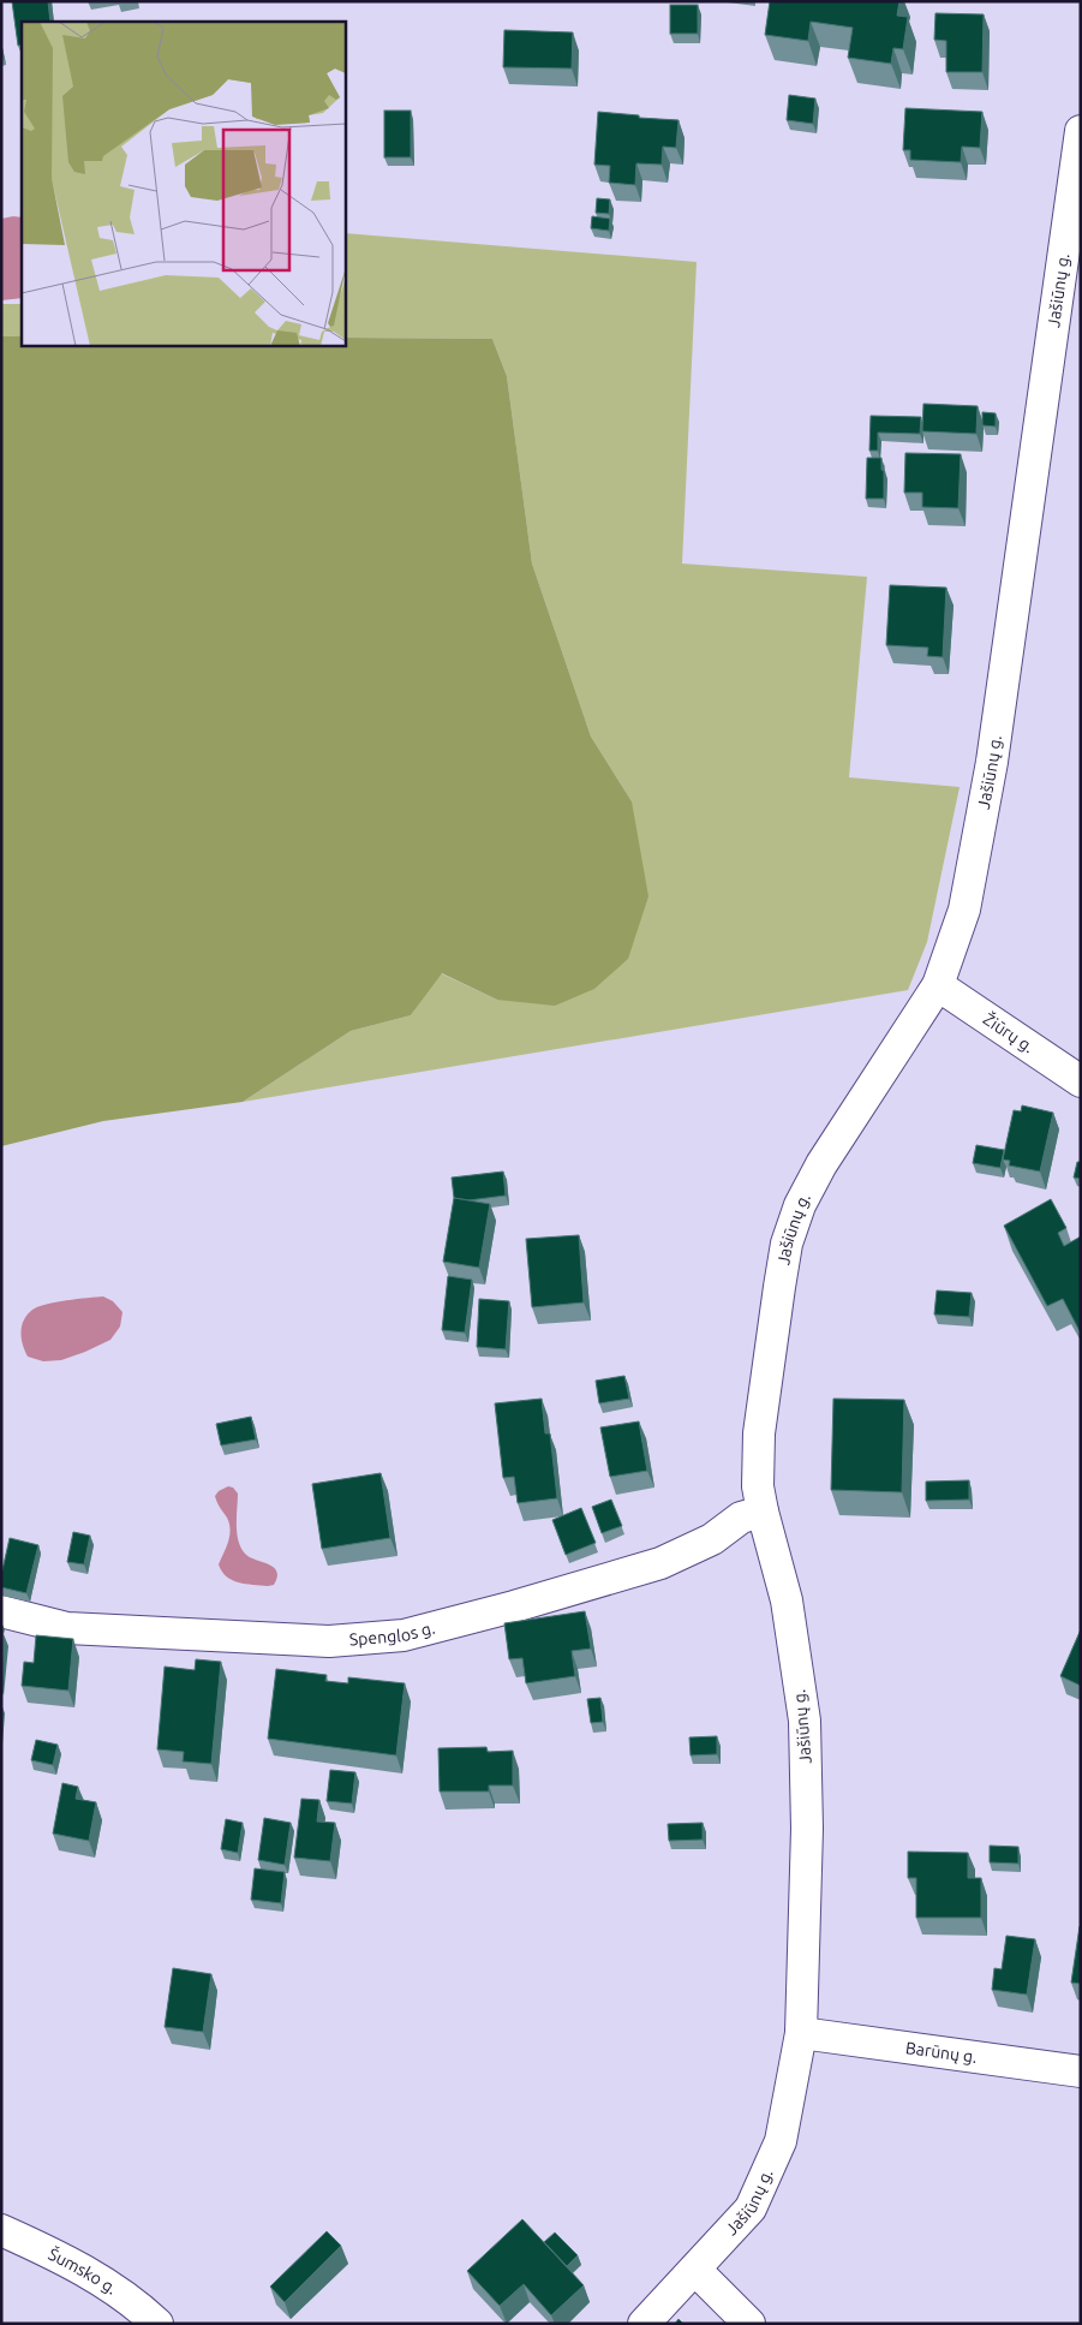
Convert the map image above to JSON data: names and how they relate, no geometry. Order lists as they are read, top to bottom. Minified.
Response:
{"streets":{"street":["Jašiūnų g.","Žiūrų g.","Spenglos g.","Barūnų g.","Šumsko g."]},"crossings":[["Jašiūnų g.","Žiūrų g."],["Jašiūnų g.","Spenglos g."],["Jašiūnų g.","Barūnų g."]]}
